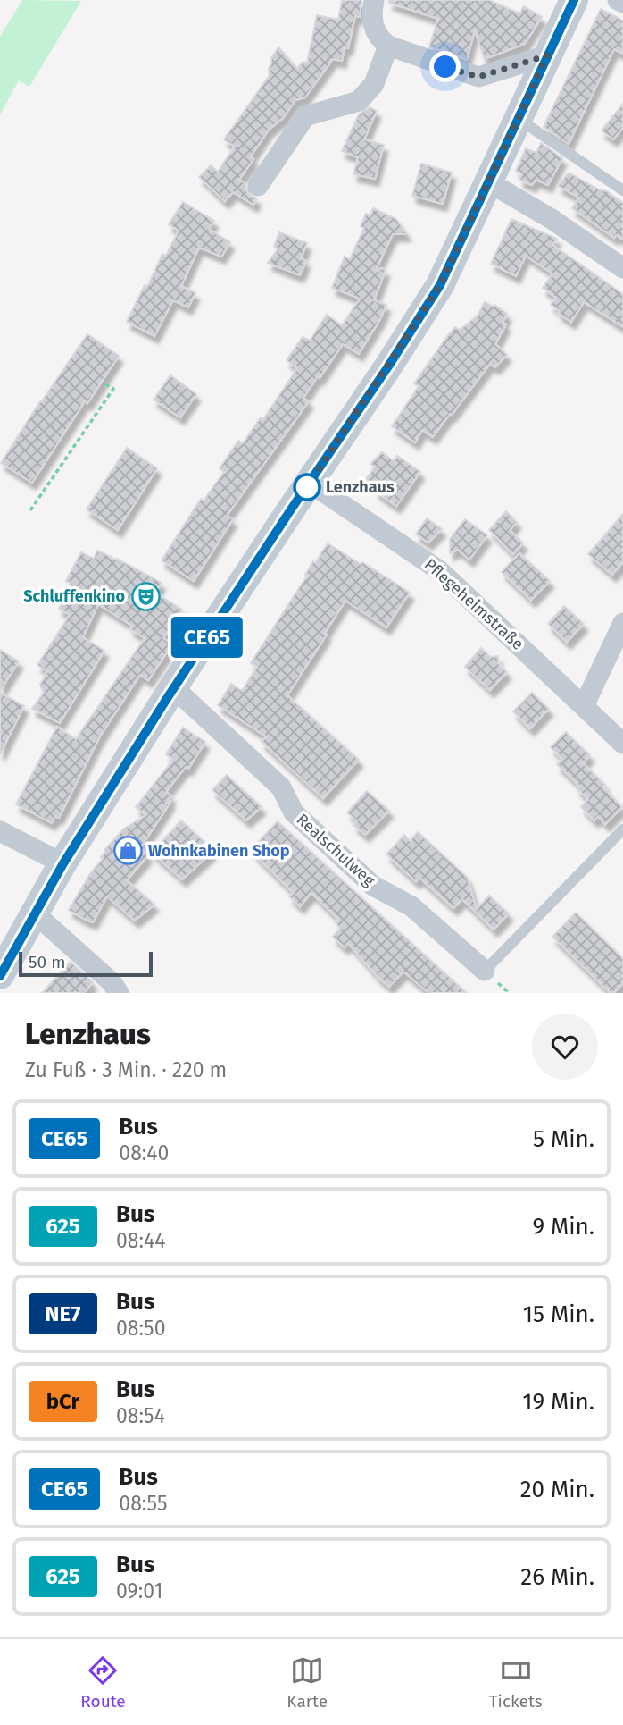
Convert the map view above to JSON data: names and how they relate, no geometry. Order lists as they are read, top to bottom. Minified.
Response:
{"streets":{"street":["Pflegeheimstraße","Realschulweg"]},"places":{"other":["Lenzhaus"],"theatre":["Schluffenkino"],"shop":["Wohnkabinen Shop"]},"lines":["bus line CE65"],"scale_bar":"50 m","page":{"on_map":"CE65","scale":"50 m","heading":["Lenzhaus","Zu Fuß · 3 Min. · 220 m"],"list":[{"mark":"CE65","name":"Bus","note":"08:40","value":"5 Min."},{"mark":"625","name":"Bus","note":"08:44","value":"9 Min."},{"mark":"NE7","name":"Bus","note":"08:50","value":"15 Min."},{"mark":"bCr","name":"Bus","note":"08:54","value":"19 Min."},{"mark":"CE65","name":"Bus","note":"08:55","value":"20 Min."},{"mark":"625","name":"Bus","note":"09:01","value":"26 Min."}],"tabs":["Route","Karte","Tickets"]}}
